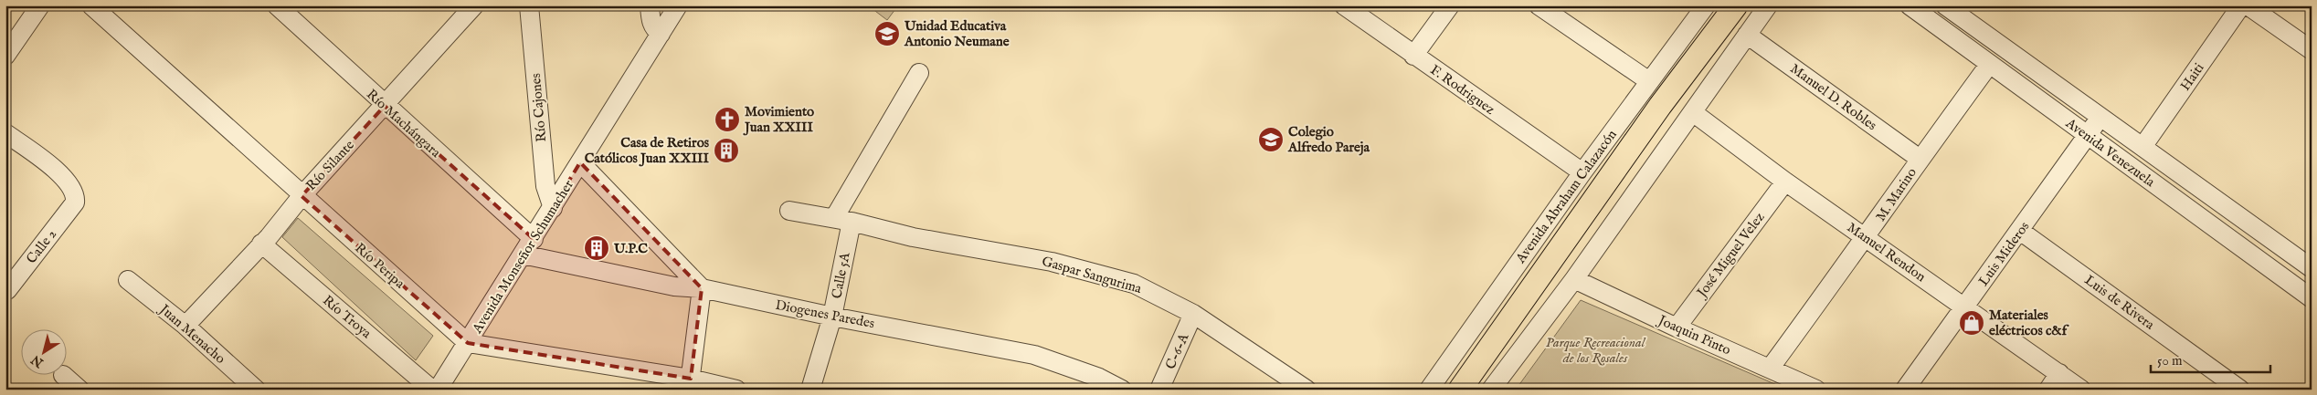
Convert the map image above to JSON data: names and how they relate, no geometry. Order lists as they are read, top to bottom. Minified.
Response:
{"streets":{"main road":["Avenida Abraham Calazacón"],"street":["Haiti","F. Rodriguez","Manuel D. Robles","Río Cajones","Río Machángara","Avenida Venezuela","Río Silante","M. Marino","Calle 2","Manuel Rendon","Luis Mideros","José Miguel Velez","Avenida Monseñor Schumacher","Río Peripa","Gaspar Sangurima","Calle 5A","Luis de Rivera","Diogenes Paredes","Río Troya","Juan Menacho","Joaquin Pinto","C-6-A"]},"crossings":[["Haiti","Avenida Venezuela"],["F. Rodriguez","Avenida Abraham Calazacón"],["Manuel D. Robles","M. Marino"],["Río Cajones","Avenida Monseñor Schumacher"],["Río Machángara","Río Silante"],["Río Machángara","Avenida Monseñor Schumacher"],["Avenida Venezuela","M. Marino"],["Avenida Venezuela","Luis Mideros"],["Río Silante","Río Peripa"],["Río Silante","Río Troya"],["Río Silante","Juan Menacho"],["M. Marino","Manuel Rendon"],["M. Marino","Joaquin Pinto"],["Manuel Rendon","Luis Mideros"],["Manuel Rendon","José Miguel Velez"],["Luis Mideros","Luis de Rivera"],["José Miguel Velez","Joaquin Pinto"],["Avenida Monseñor Schumacher","Río Peripa"],["Avenida Monseñor Schumacher","Diogenes Paredes"],["Gaspar Sangurima","Calle 5A"],["Gaspar Sangurima","C-6-A"],["Calle 5A","Diogenes Paredes"]],"parks":["Parque Recreacional de los Rosales"],"places":{"school or university":["Unidad Educativa Antonio Neumane","Colegio Alfredo Pareja"],"church":["Movimiento Juan XXIII"],"building":["Casa de Retiros Católicos Juan XXIII","U.P.C"],"shop":["Materiales eléctricos c&f"]},"scale_bar":"50 m","north":"bottom left"}
